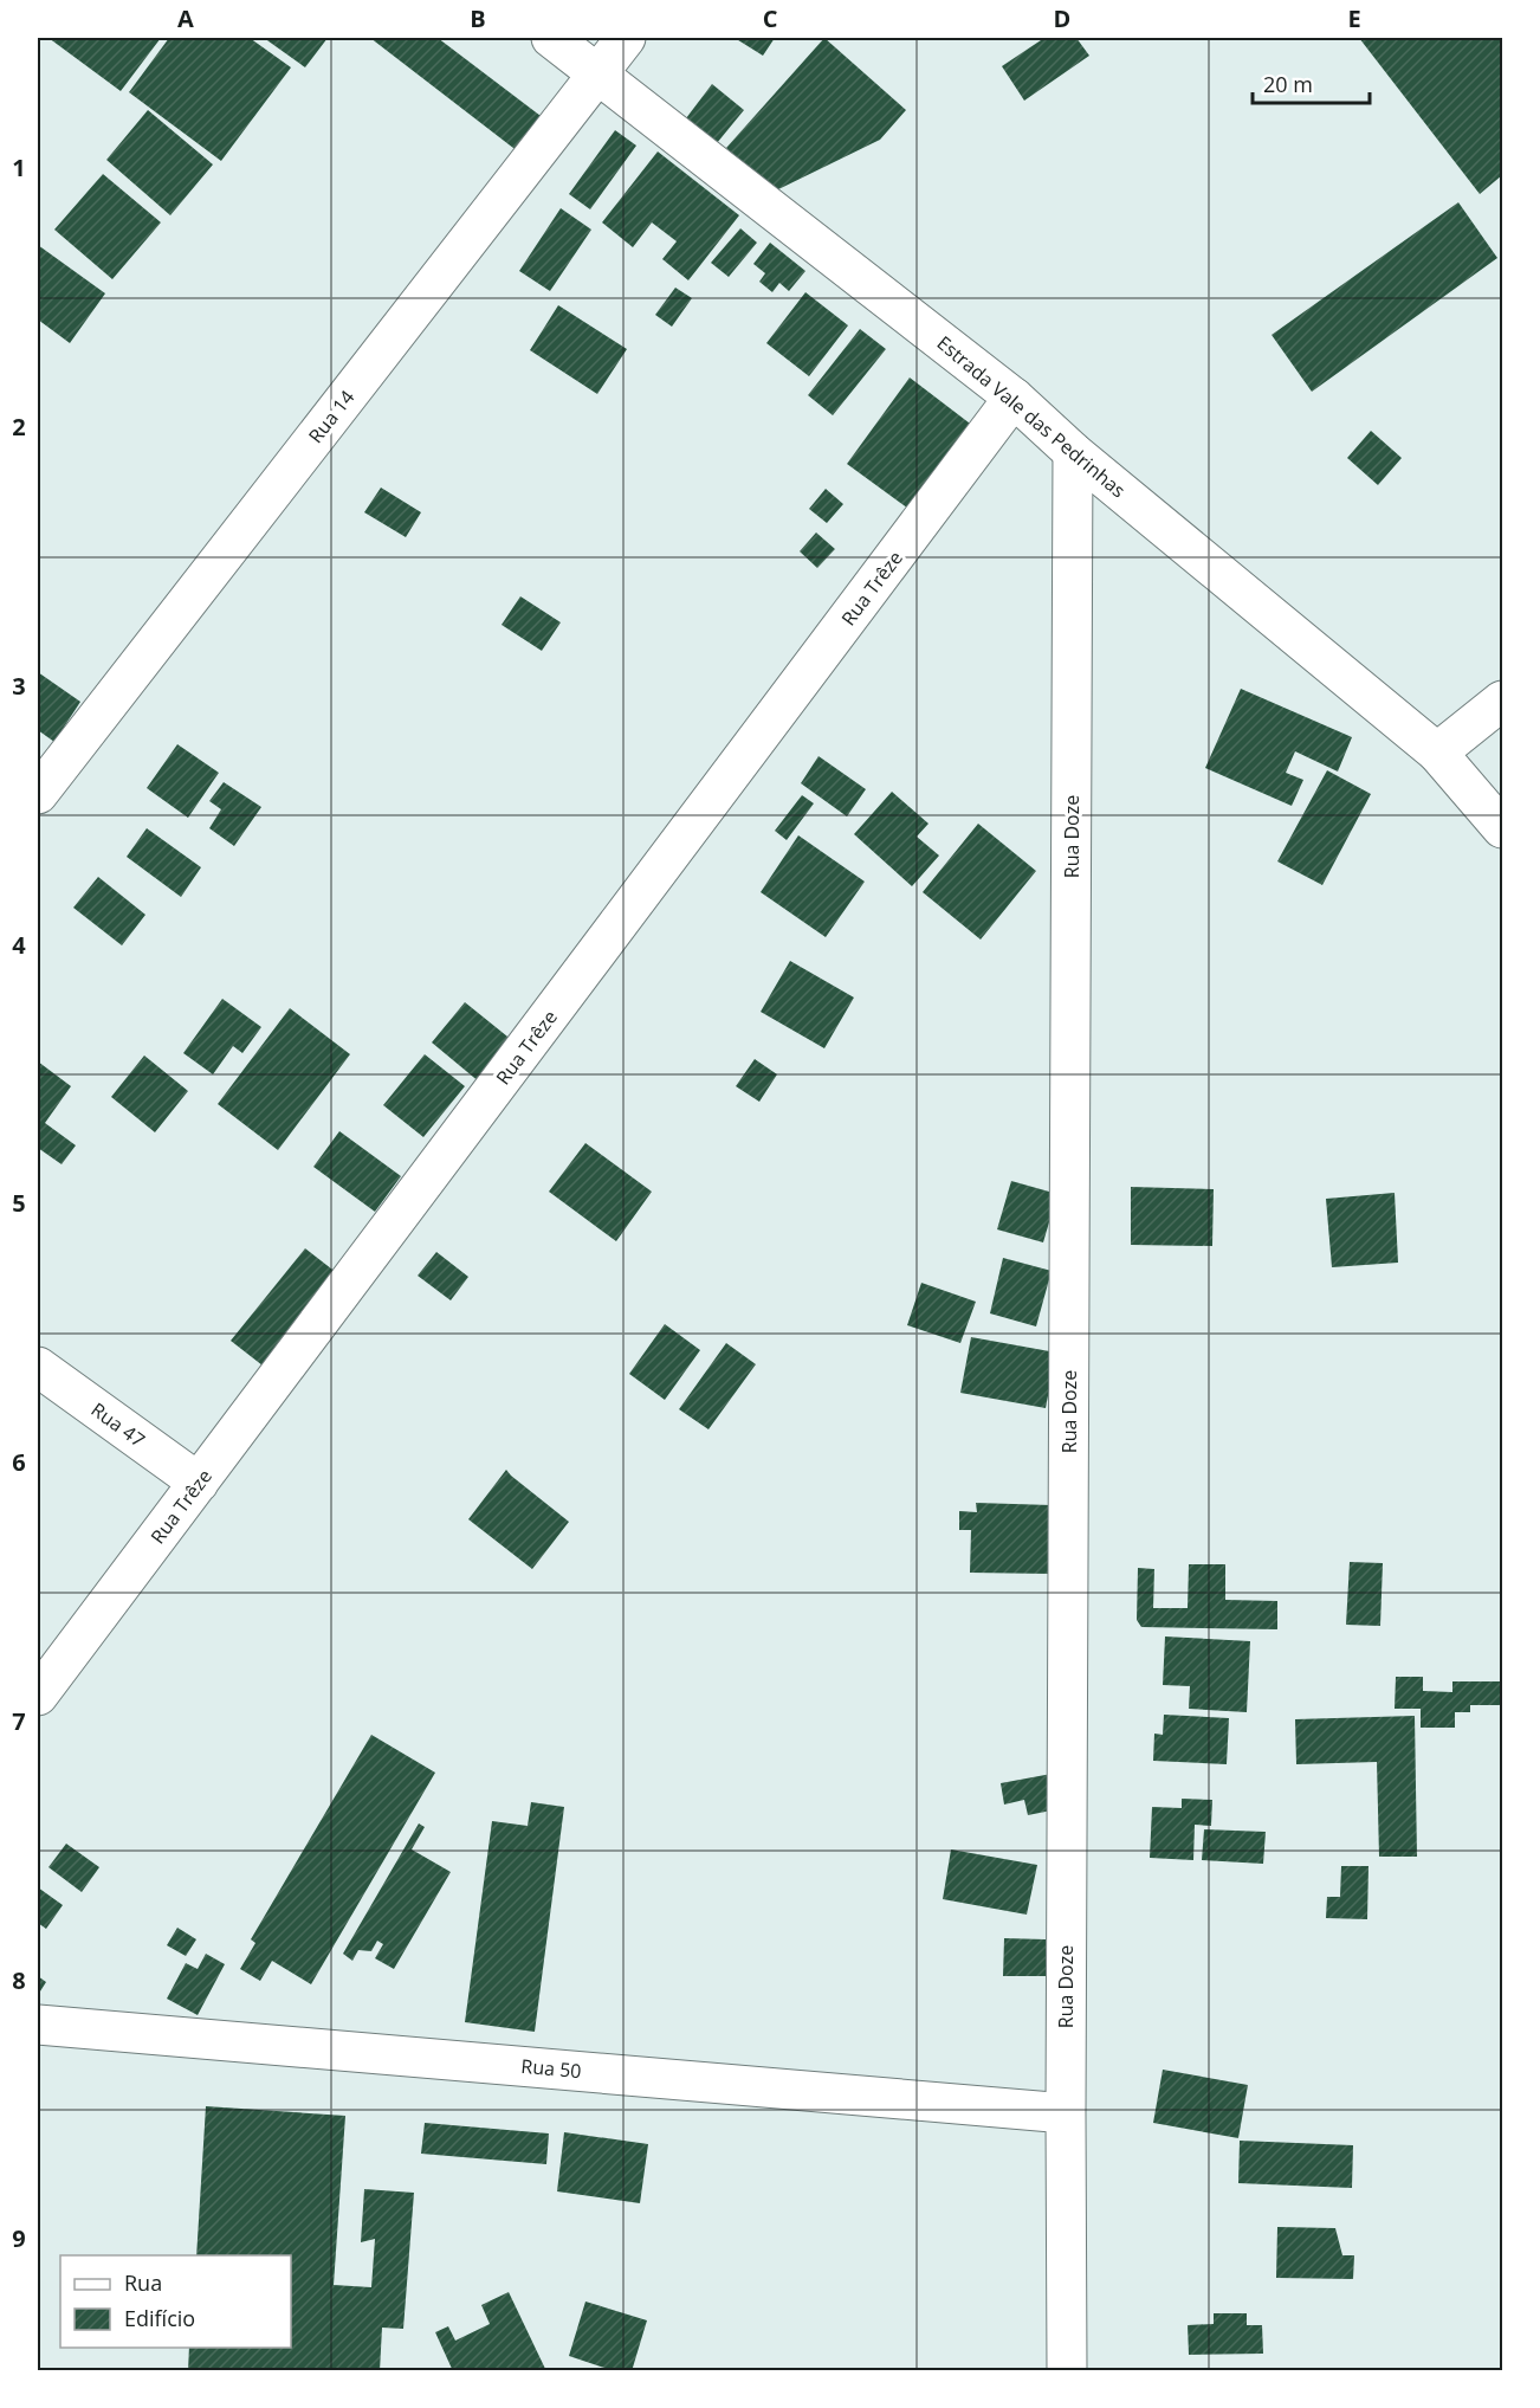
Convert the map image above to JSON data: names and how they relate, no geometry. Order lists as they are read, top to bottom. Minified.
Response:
{"streets":{"street":["Rua 14","Estrada Vale das Pedrinhas","Rua Trêze","Rua Doze","Rua 47","Rua 50"]},"crossings":[["Rua 14","Estrada Vale das Pedrinhas"],["Estrada Vale das Pedrinhas","Rua Trêze"],["Estrada Vale das Pedrinhas","Rua Doze"],["Rua Trêze","Rua 47"],["Rua Doze","Rua 50"]],"legend":["Rua","Edifício"],"scale_bar":"20 m","grid":{"columns":["A","B","C","D","E"],"rows":["1","2","3","4","5","6","7","8","9"]}}
